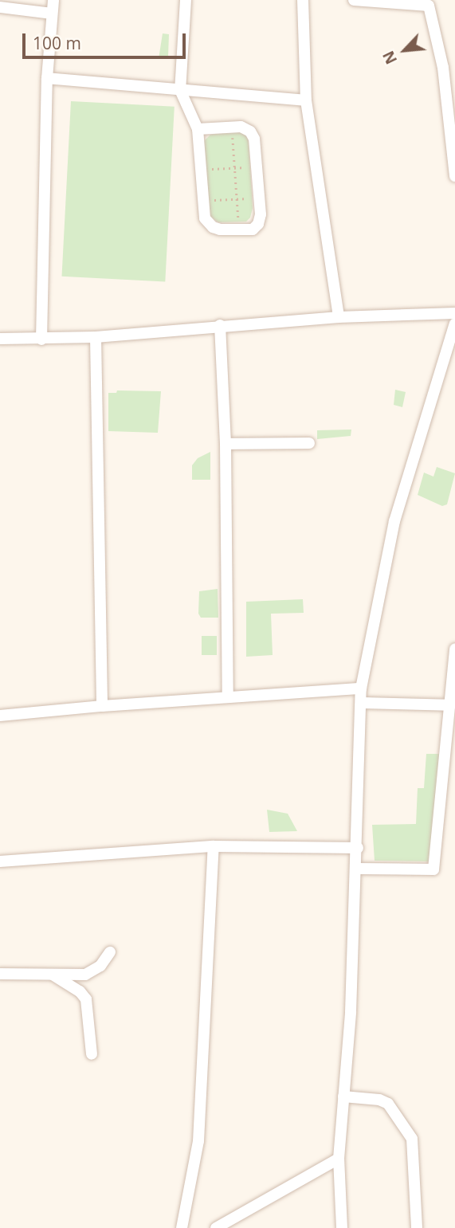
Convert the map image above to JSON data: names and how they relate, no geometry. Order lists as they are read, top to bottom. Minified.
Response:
{"scale_bar":"100 m","north":"bottom left"}
